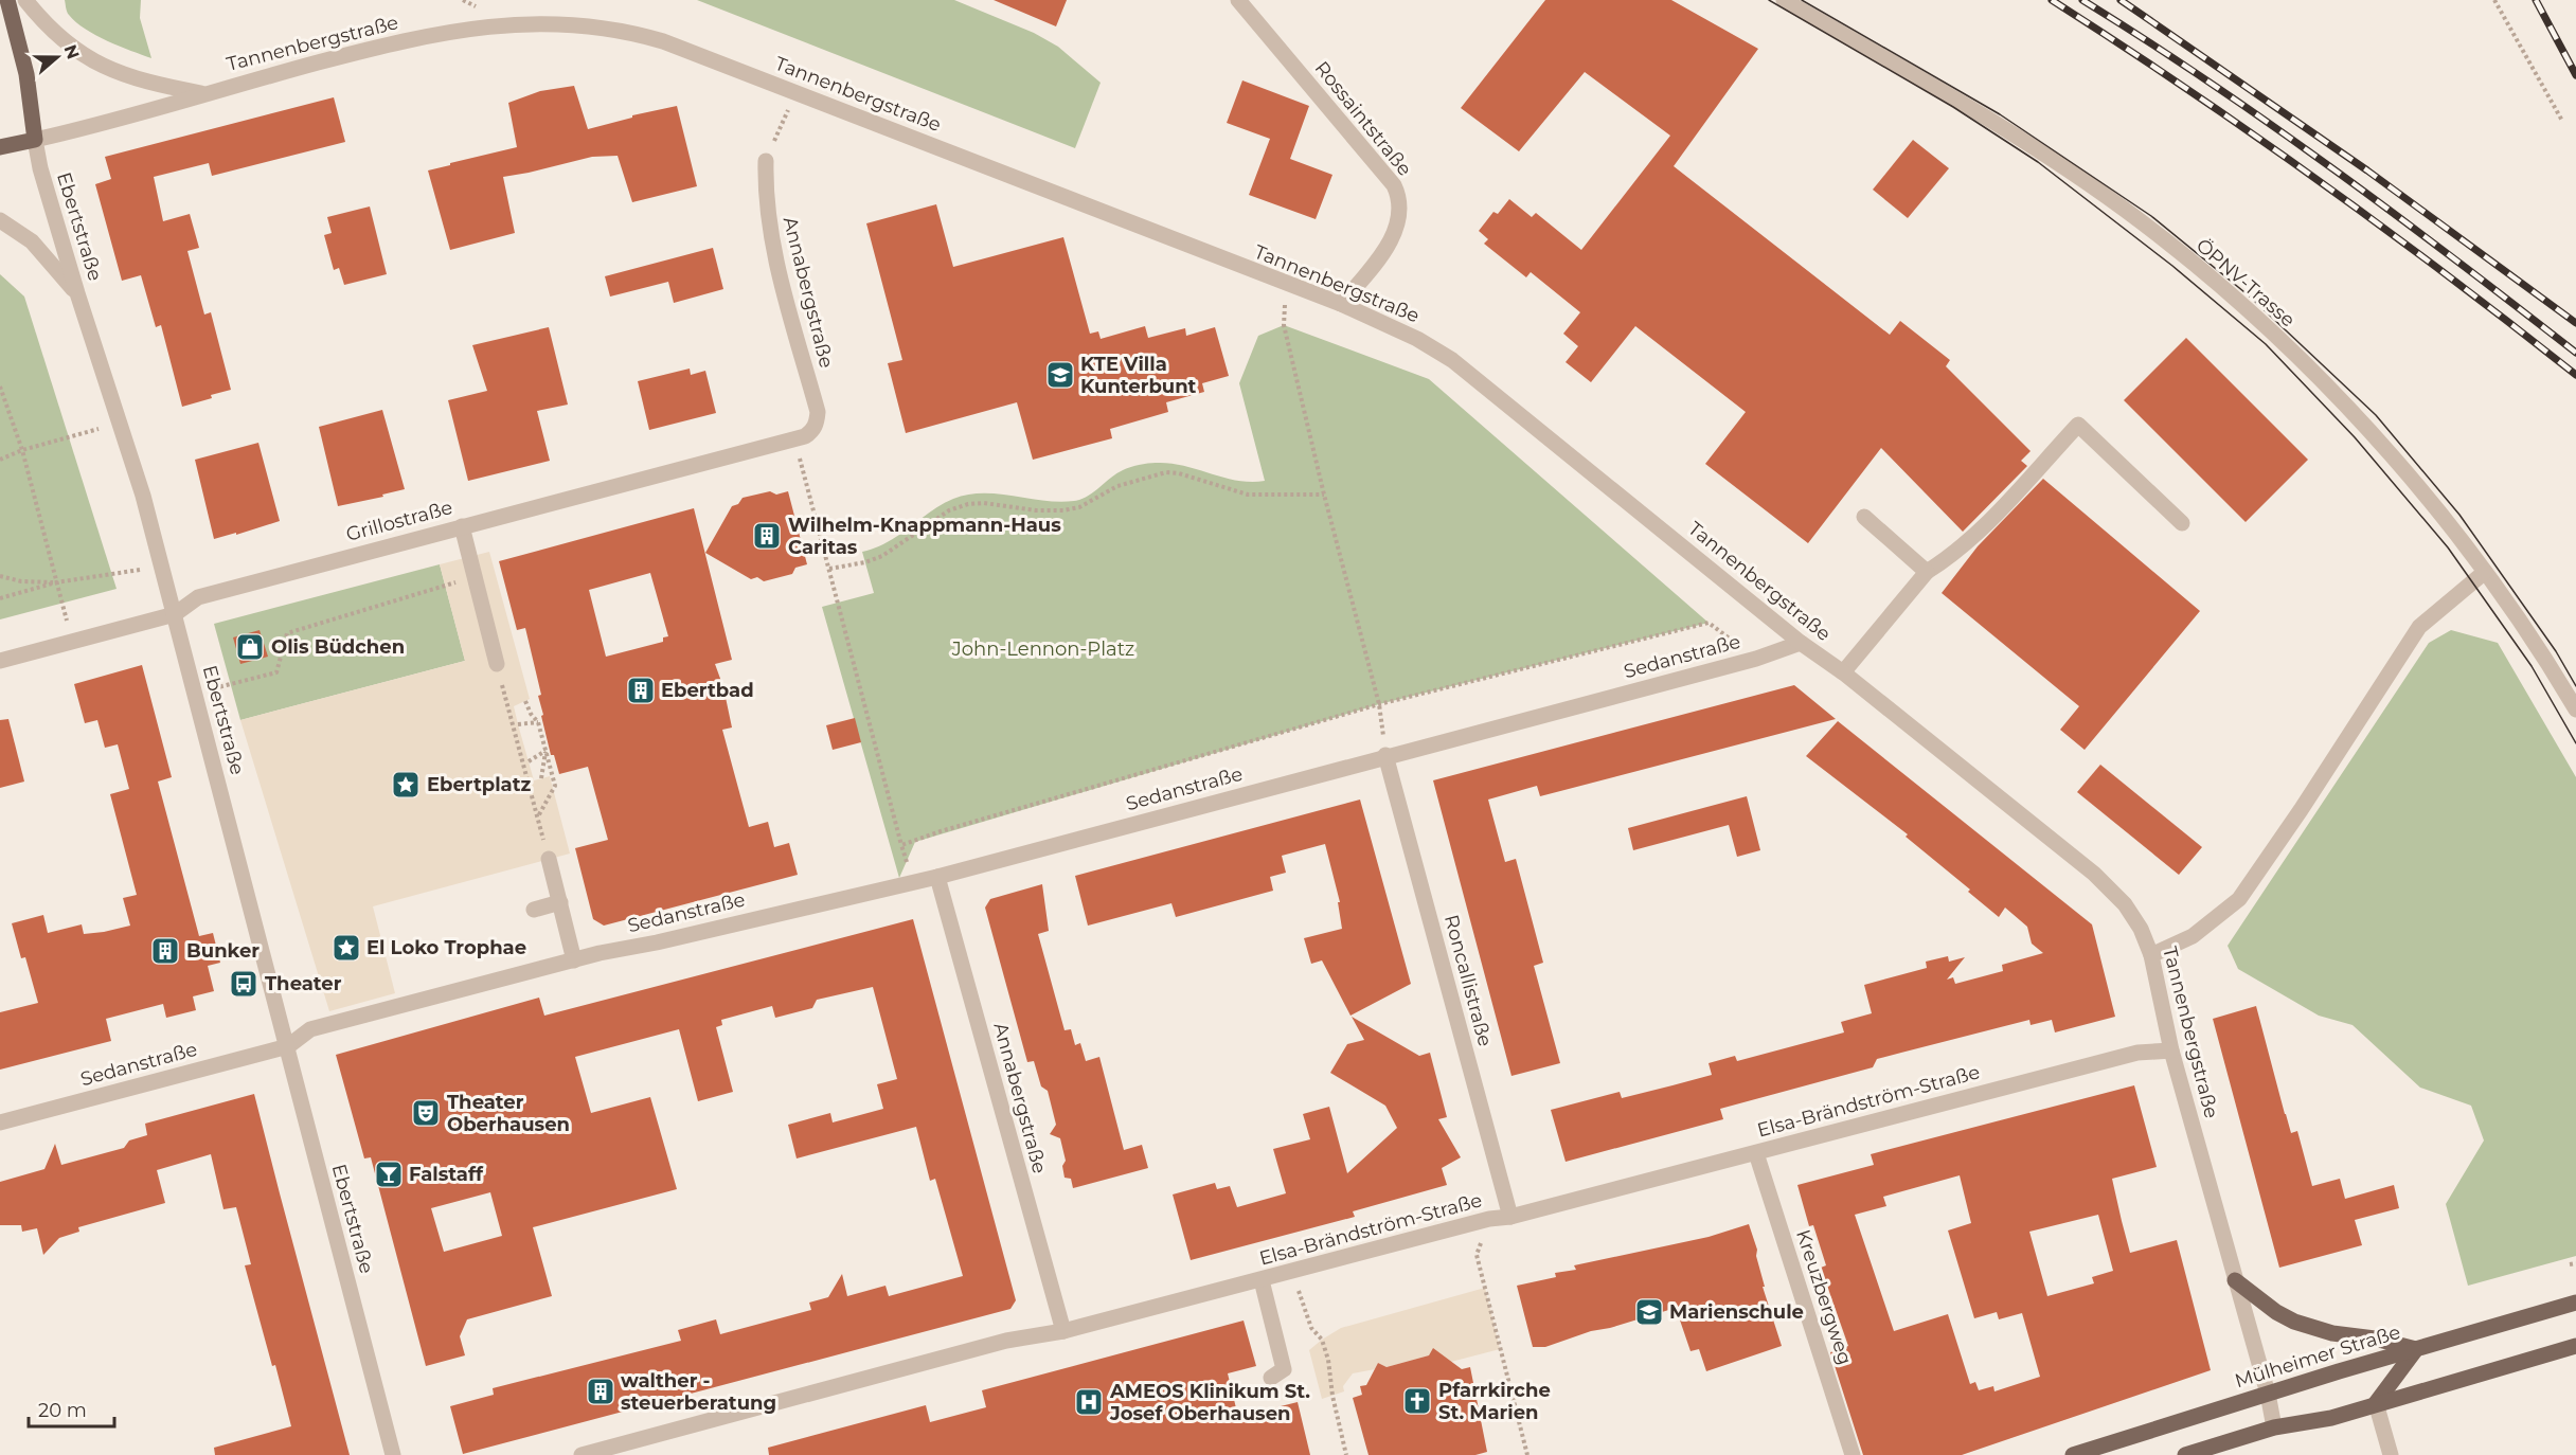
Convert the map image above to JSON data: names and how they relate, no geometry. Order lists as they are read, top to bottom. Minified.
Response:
{"streets":{"main road":["Tannenbergstraße","Ebertstraße","Mülheimer Straße"],"street":["Rossaintstraße","ÖPNV-Trasse","Annabergstraße","Grillostraße","Sedanstraße","Roncallistraße","Elsa-Brändström-Straße","Kreuzbergweg"]},"crossings":[["Tannenbergstraße","Rossaintstraße"],["Tannenbergstraße","Ebertstraße"],["Tannenbergstraße","Sedanstraße"],["Tannenbergstraße","Elsa-Brändström-Straße"],["Tannenbergstraße","Mülheimer Straße"],["Ebertstraße","Grillostraße"],["Ebertstraße","Sedanstraße"],["Annabergstraße","Grillostraße"],["Annabergstraße","Sedanstraße"],["Annabergstraße","Elsa-Brändström-Straße"],["Sedanstraße","Roncallistraße"],["Roncallistraße","Elsa-Brändström-Straße"],["Elsa-Brändström-Straße","Kreuzbergweg"]],"parks":["John-Lennon-Platz"],"places":{"school or university":["KTE Villa Kunterbunt","Marienschule"],"building":["Wilhelm-Knappmann-Haus Caritas","Ebertbad","Bunker","walther - steuerberatung"],"shop":["Olis Büdchen"],"place":["Ebertplatz","El Loko Trophae"],"bus stop":["Theater"],"theatre":["Theater Oberhausen"],"bar":["Falstaff"],"church":["Pfarrkirche St. Marien"],"hospital":["AMEOS Klinikum St. Josef Oberhausen"]},"scale_bar":"20 m","north":"right"}
